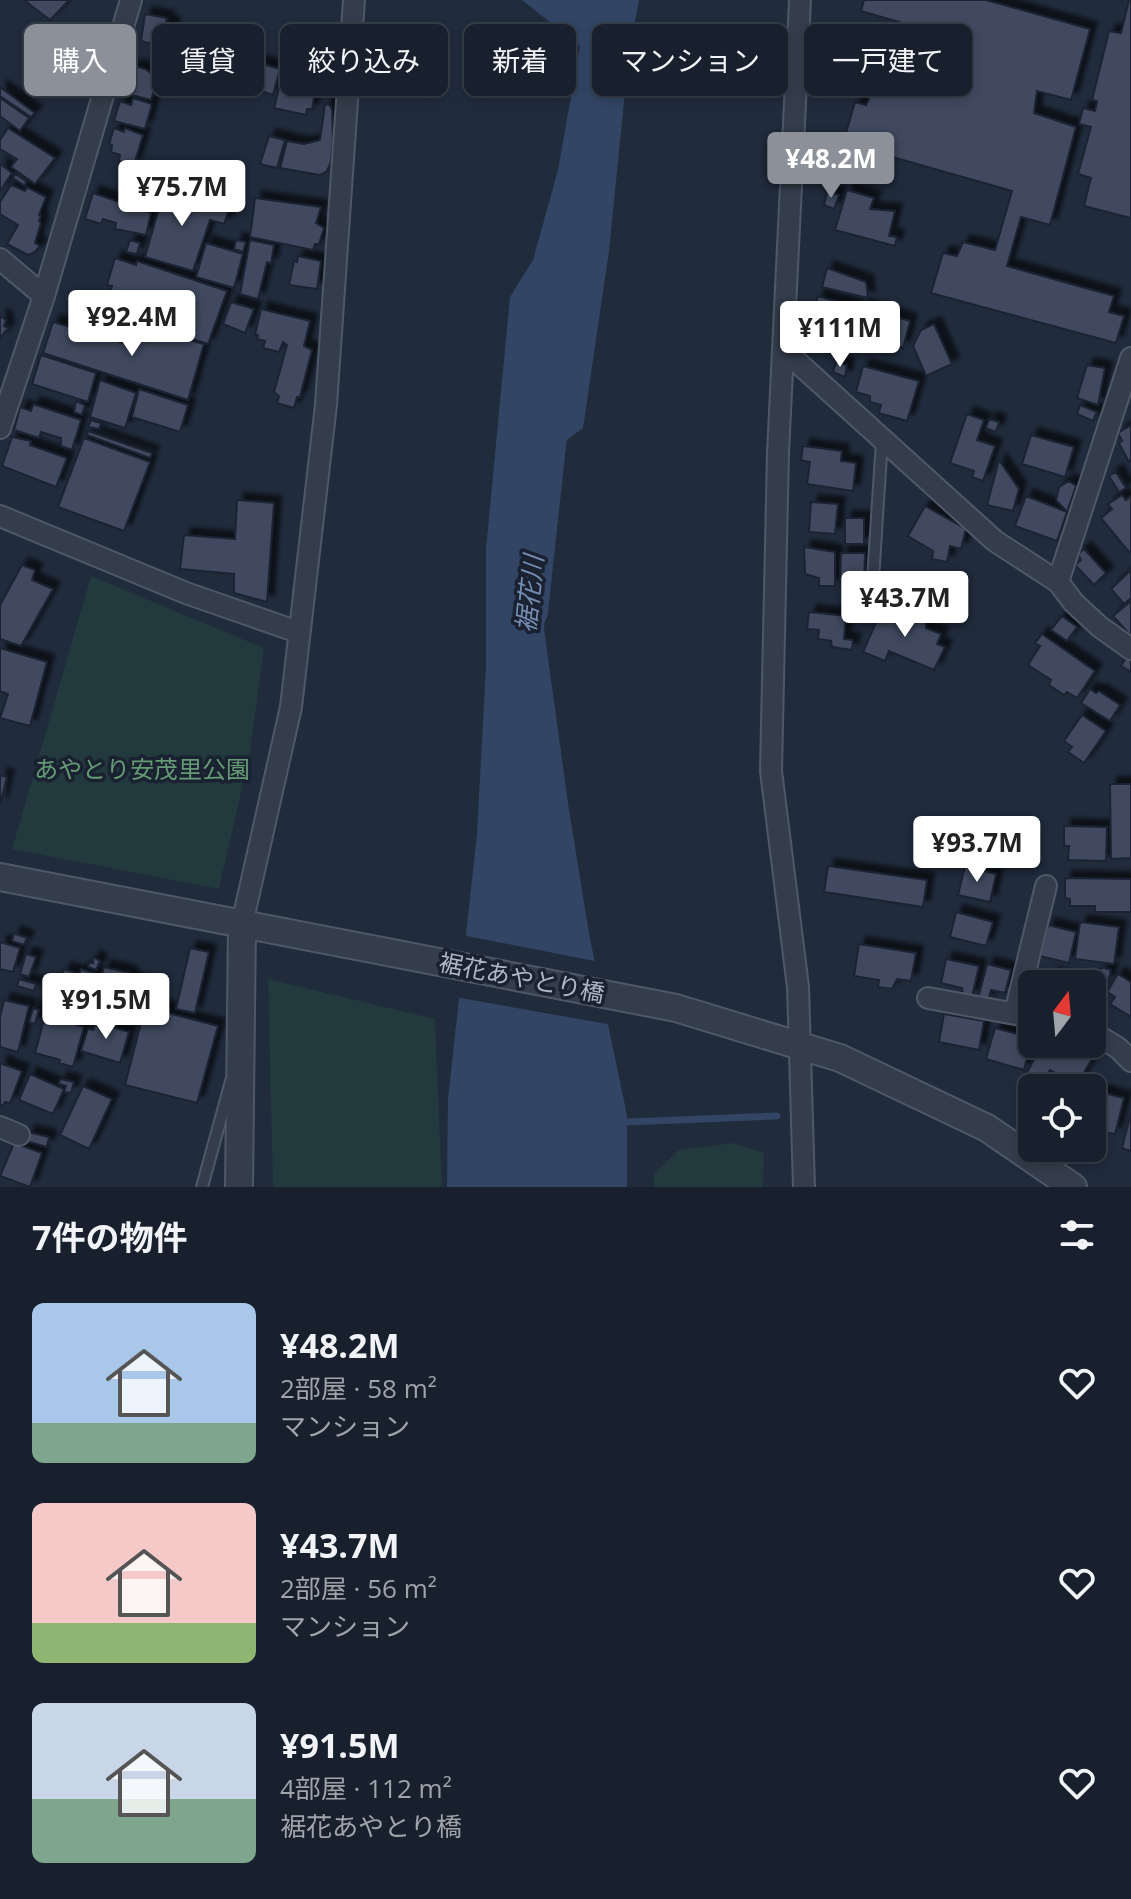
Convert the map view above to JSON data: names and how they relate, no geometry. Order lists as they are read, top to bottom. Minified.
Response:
{"streets":{"street":["裾花あやとり橋"]},"water":["裾花川"],"parks":["あやとり安茂里公園"],"north":"top","page":{"chip":["購入","賃貸","絞り込み","新着","マンション","一戸建て"],"price":["¥48.2M","¥75.7M","¥92.4M","¥111M","¥43.7M","¥93.7M","¥91.5M"],"heading":"7件の物件","list":[{"name":"¥48.2M","note":"2部屋 · 58 m² · マンション"},{"name":"¥43.7M","note":"2部屋 · 56 m² · マンション"},{"name":"¥91.5M","note":"4部屋 · 112 m² · 裾花あやとり橋"}]}}
